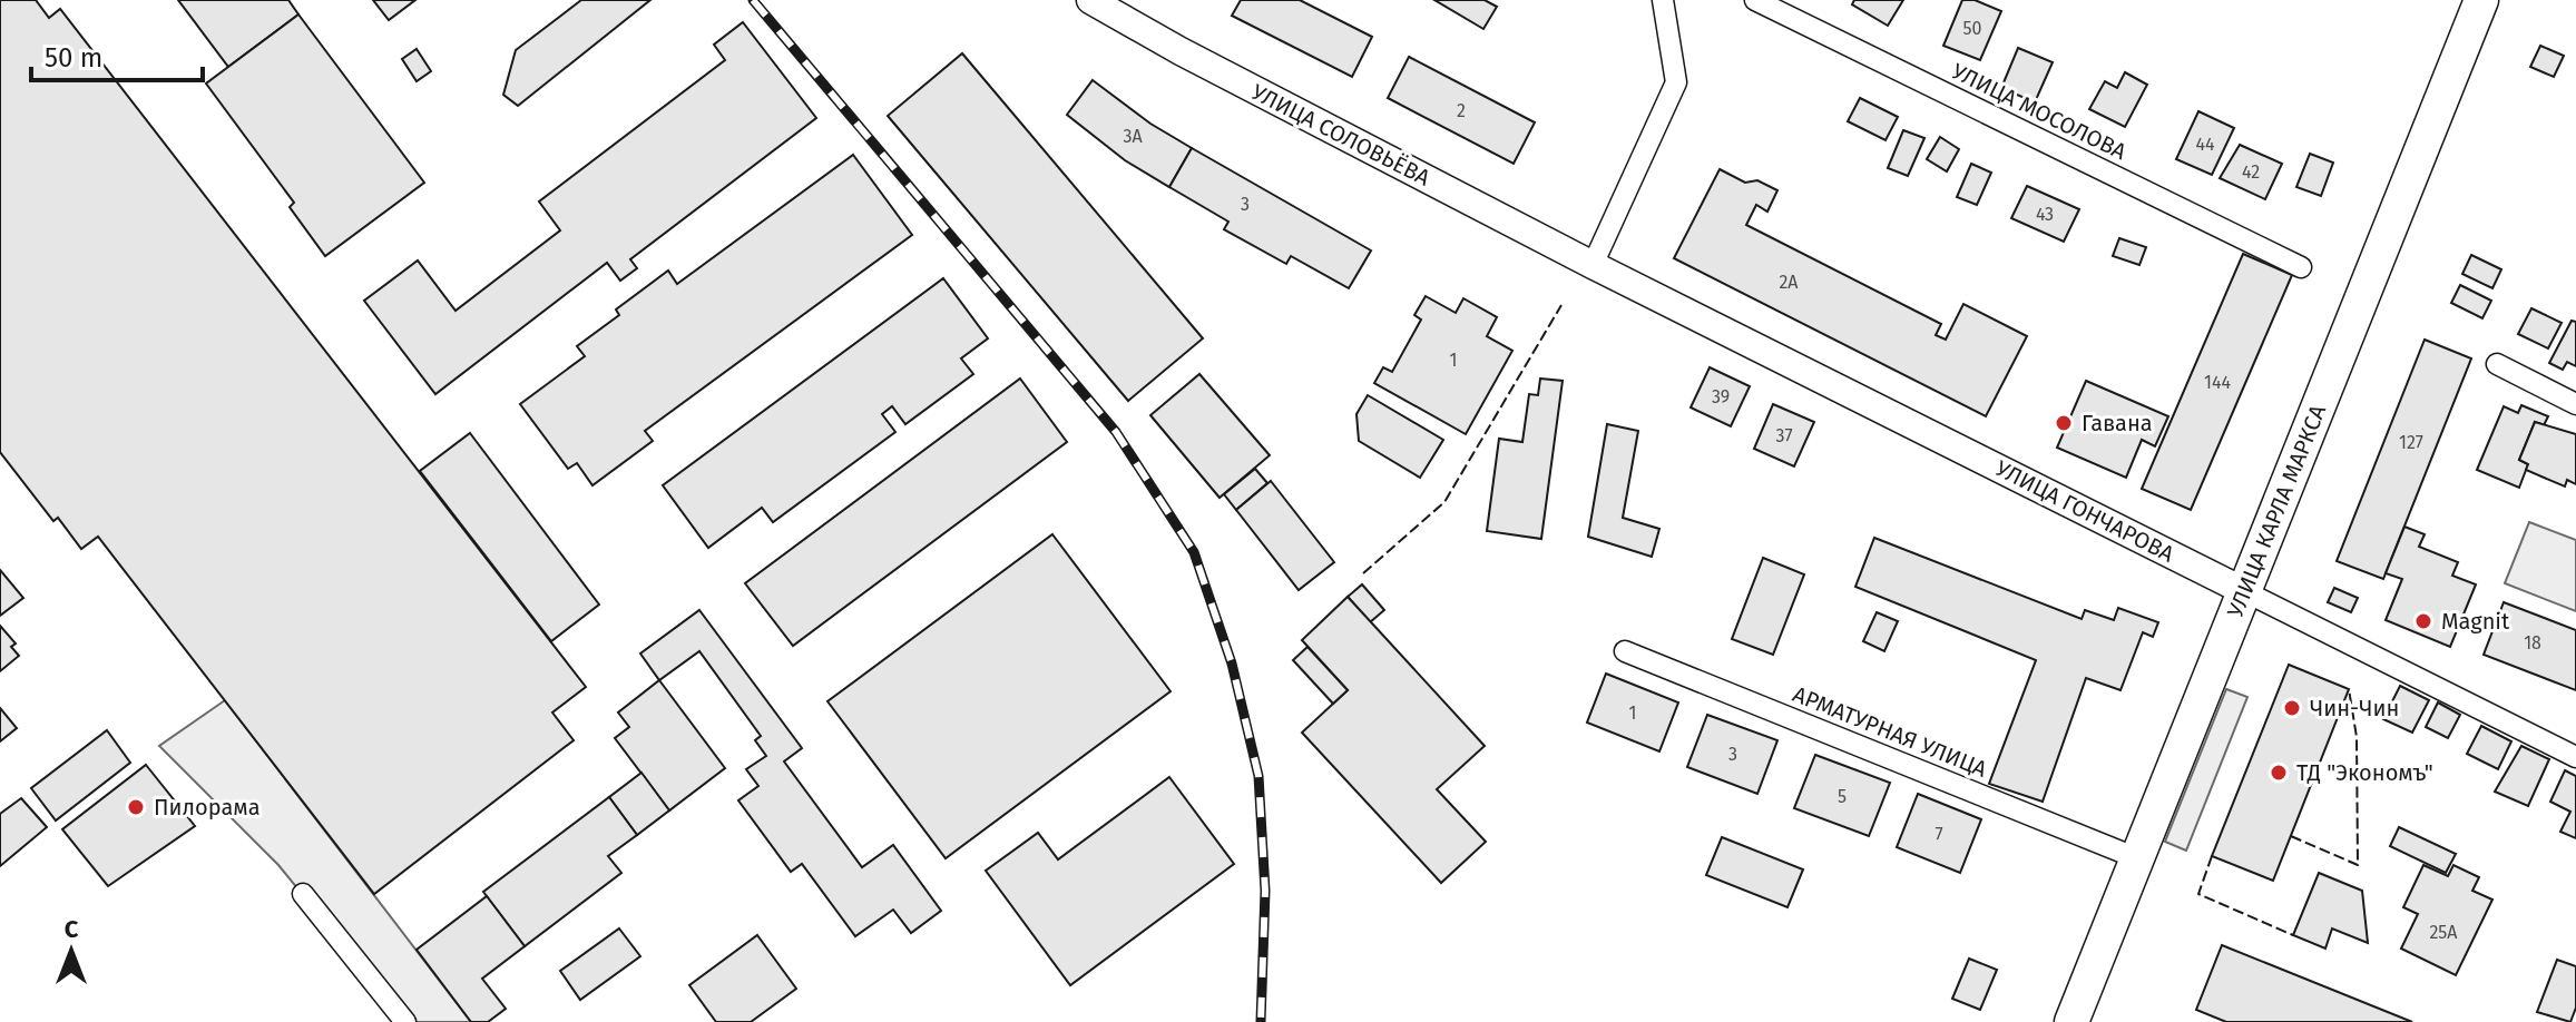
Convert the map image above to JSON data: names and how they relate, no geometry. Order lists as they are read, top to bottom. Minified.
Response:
{"streets":{"main road":["УЛИЦА КАРЛА МАРКСА"],"street":["УЛИЦА МОСОЛОВА","УЛИЦА СОЛОВЬЁВА","УЛИЦА ГОНЧАРОВА","АРМАТУРНАЯ УЛИЦА"]},"crossings":[["УЛИЦА СОЛОВЬЁВА","УЛИЦА ГОНЧАРОВА"],["УЛИЦА ГОНЧАРОВА","УЛИЦА КАРЛА МАРКСА"],["УЛИЦА КАРЛА МАРКСА","АРМАТУРНАЯ УЛИЦА"]],"places":["Гавана","Magnit","Чин-Чин","ТД \"Экономъ\"","Пилорама"],"house_numbers":["50","2","3А","44","42","3","43","2А","1","144","39","37","127","18","1","3","5","7","25А"],"scale_bar":"50 m","north":"top"}
